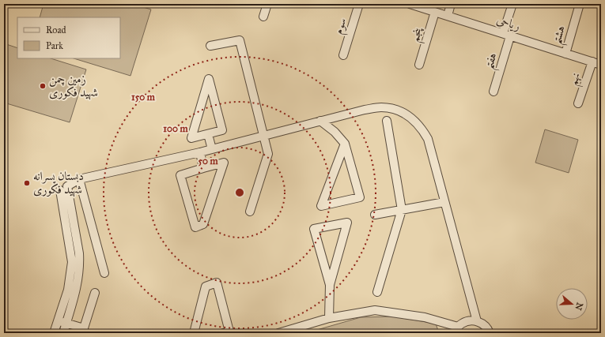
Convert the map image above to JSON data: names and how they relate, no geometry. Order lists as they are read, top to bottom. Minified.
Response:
{"streets":{"street":["ریاحی","سوم","پنجم","هشتم","هفتم","نهم"]},"crossings":[["ریاحی","پنجم"],["ریاحی","هشتم"],["ریاحی","هفتم"],["ریاحی","نهم"]],"places":["زمین چمن شهید فکوری","دبستان پسرانه شهید فکوری"],"legend":["Road","Park"],"north":"right","rings":["150 m","100 m","50 m"]}
